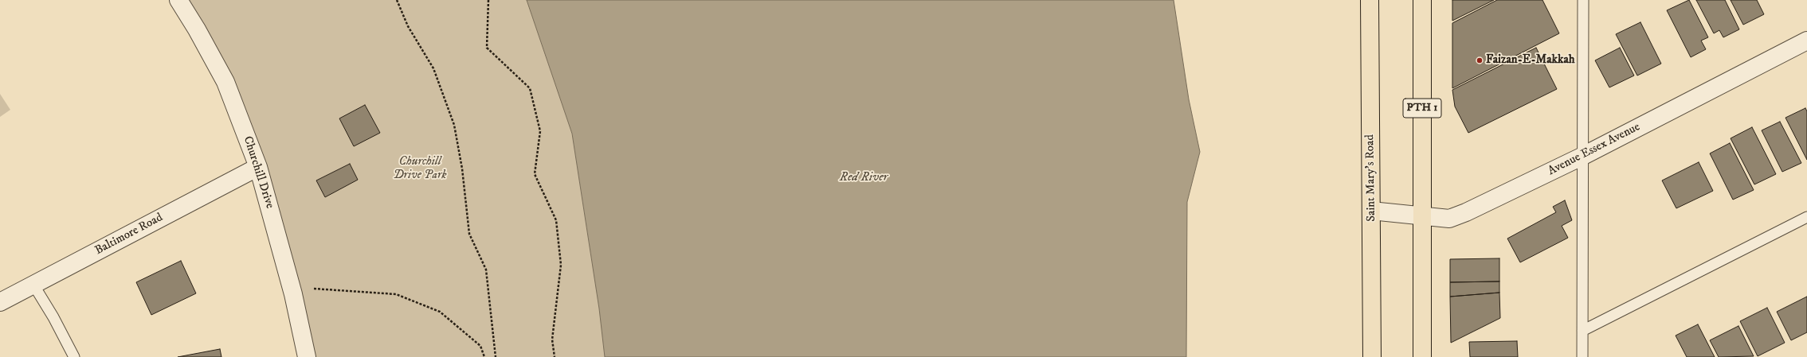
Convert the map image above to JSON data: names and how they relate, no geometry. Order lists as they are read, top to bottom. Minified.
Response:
{"streets":{"highway":["PTH 1","Saint Mary's Road"],"street":["Avenue Essex Avenue","Churchill Drive","Baltimore Road"]},"crossings":[["PTH 1","Avenue Essex Avenue"],["Avenue Essex Avenue","Saint Mary's Road"],["Churchill Drive","Baltimore Road"]],"water":["Red River"],"parks":["Churchill Drive Park"],"places":["Faizan-E-Makkah"]}
